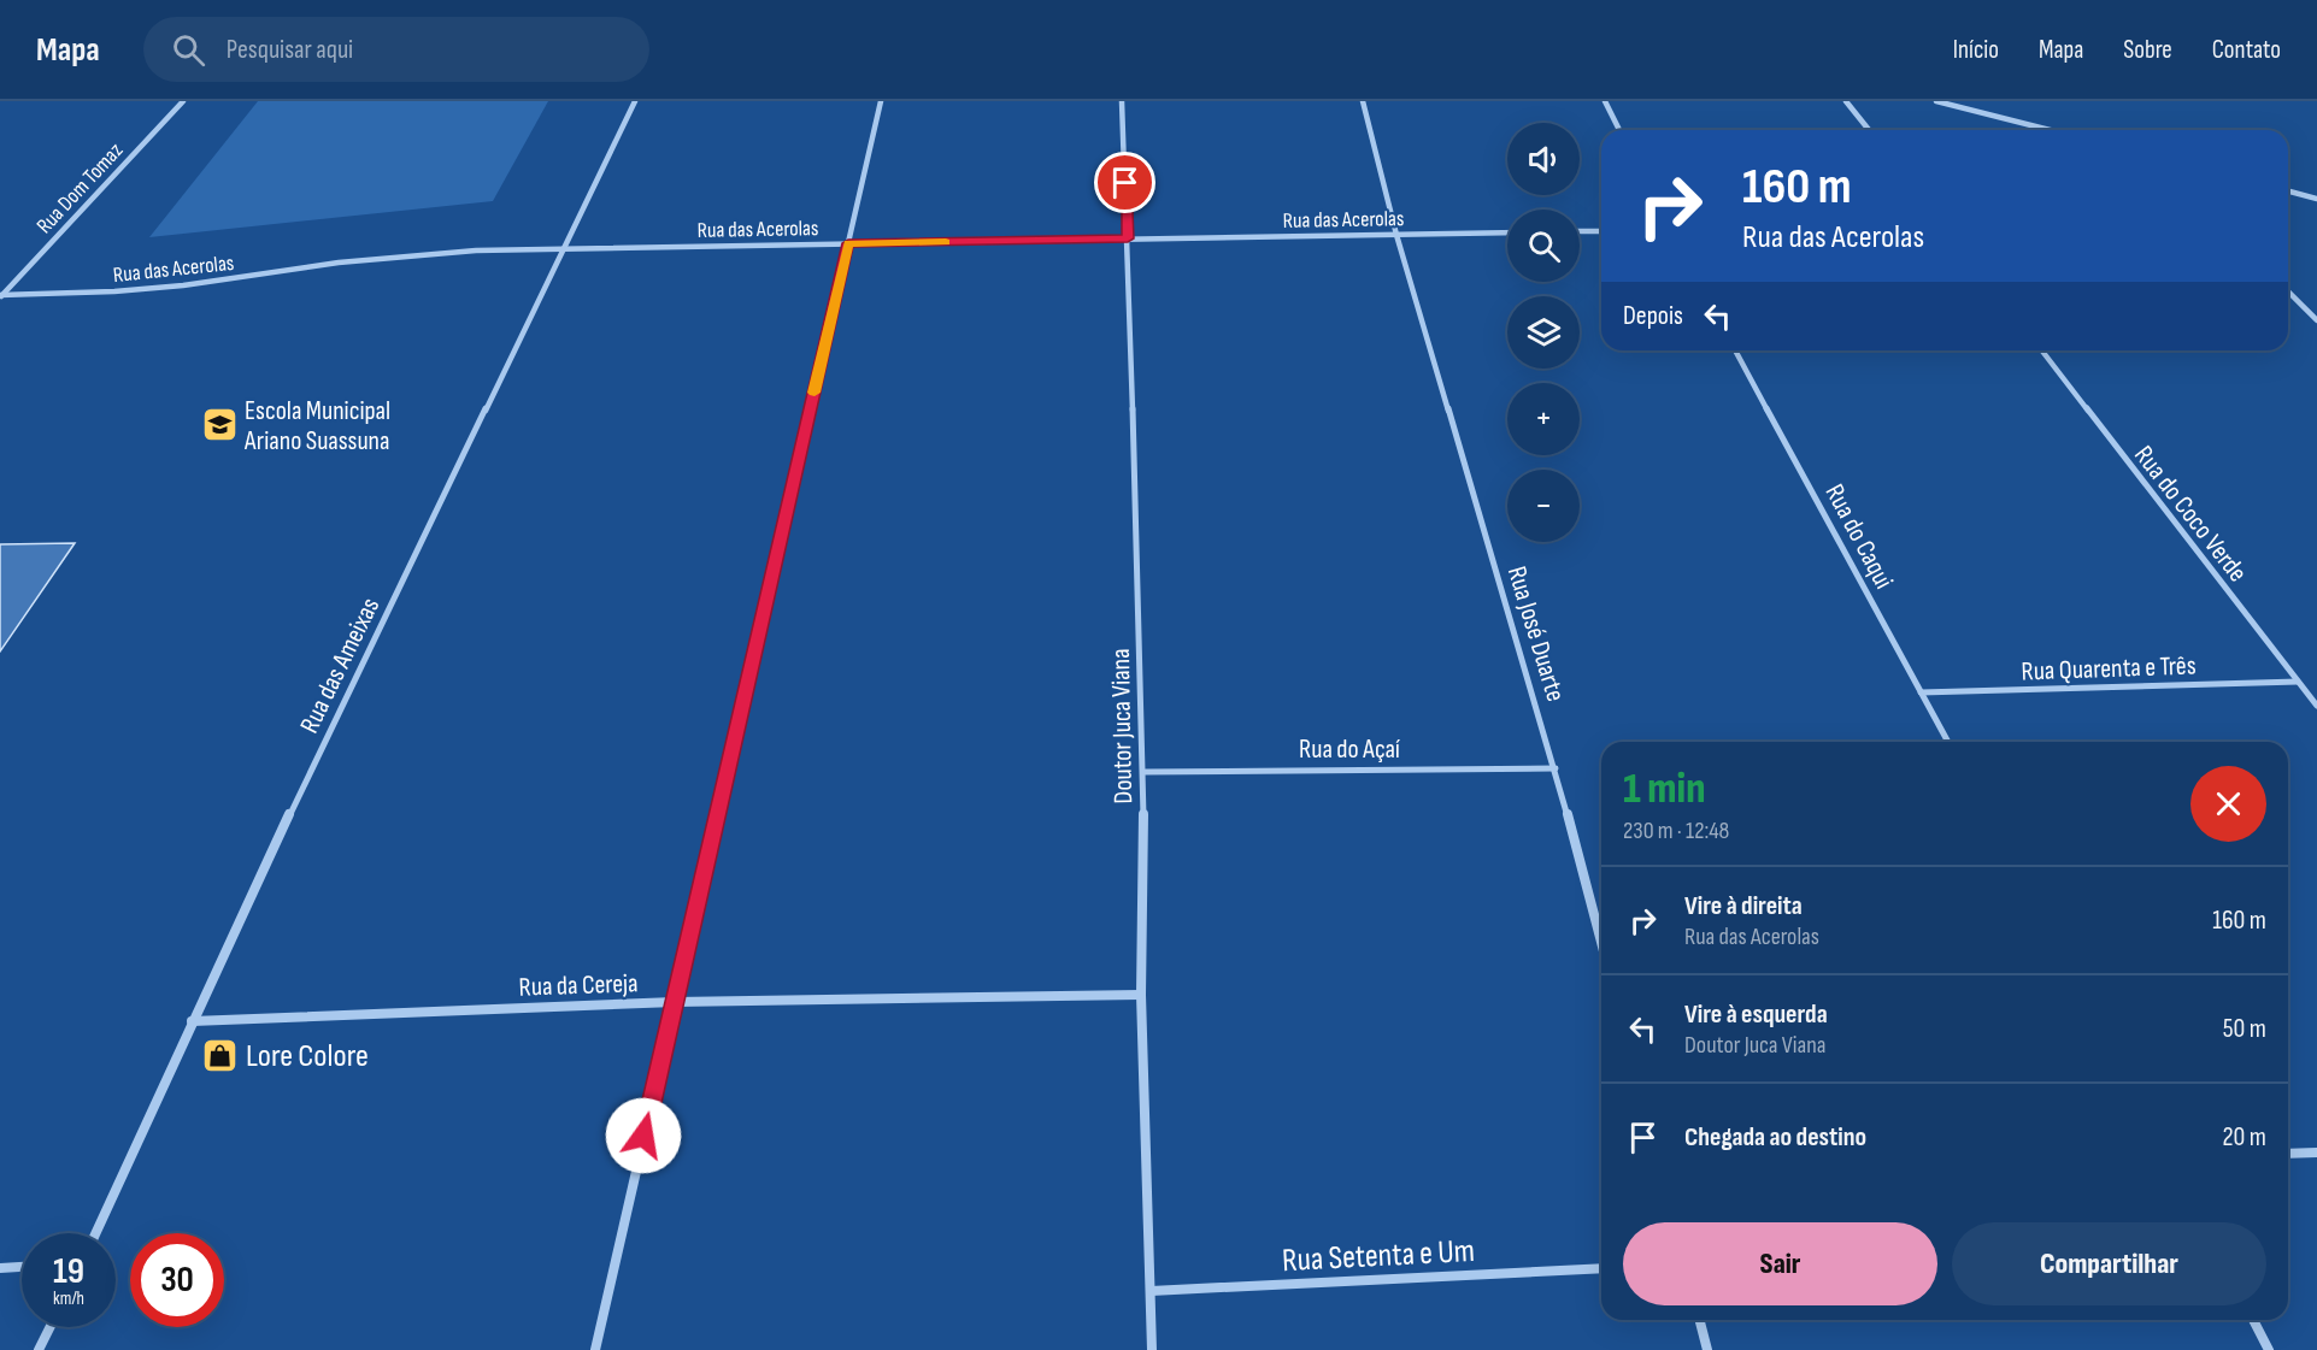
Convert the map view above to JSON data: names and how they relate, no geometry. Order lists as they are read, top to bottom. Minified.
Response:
{"streets":{"street":["Rua Dom Tomaz","Rua das Acerolas","Rua do Coco Verde","Rua do Caqui","Rua José Duarte","Rua das Ameixas","Rua Quarenta e Três","Doutor Juca Viana","Rua do Açaí","Rua da Cereja","Rua Setenta e Um"]},"crossings":[["Rua Dom Tomaz","Rua das Acerolas"],["Rua das Acerolas","Rua José Duarte"],["Rua das Acerolas","Rua das Ameixas"],["Rua das Acerolas","Doutor Juca Viana"],["Rua do Coco Verde","Rua Quarenta e Três"],["Rua do Caqui","Rua Quarenta e Três"],["Rua José Duarte","Rua do Açaí"],["Rua das Ameixas","Rua da Cereja"],["Doutor Juca Viana","Rua do Açaí"],["Doutor Juca Viana","Rua da Cereja"],["Doutor Juca Viana","Rua Setenta e Um"]],"places":{"school or university":["Escola Municipal Ariano Suassuna"],"shop":["Lore Colore"]},"page":{"header":"Mapa","search":"Pesquisar aqui","nav":["Início","Mapa","Sobre","Contato"],"map_buttons":["+","−"],"turn":["160 m","Rua das Acerolas"],"then":"Depois","heading":["1 min","230 m · 12:48"],"list":[{"name":"Vire à direita","note":"Rua das Acerolas","value":"160 m"},{"name":"Vire à esquerda","note":"Doutor Juca Viana","value":"50 m"},{"name":"Chegada ao destino","value":"20 m"}],"buttons":["Sair","Compartilhar"],"speed":"19 km/h","limit":"30"}}
